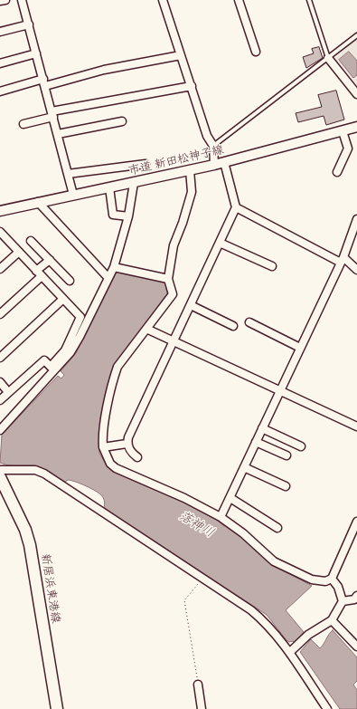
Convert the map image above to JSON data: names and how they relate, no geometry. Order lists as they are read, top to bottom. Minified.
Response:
{"streets":{"main road":["新居浜東港線"],"street":["市道 新田松神子線"]},"water":["落神川"]}
